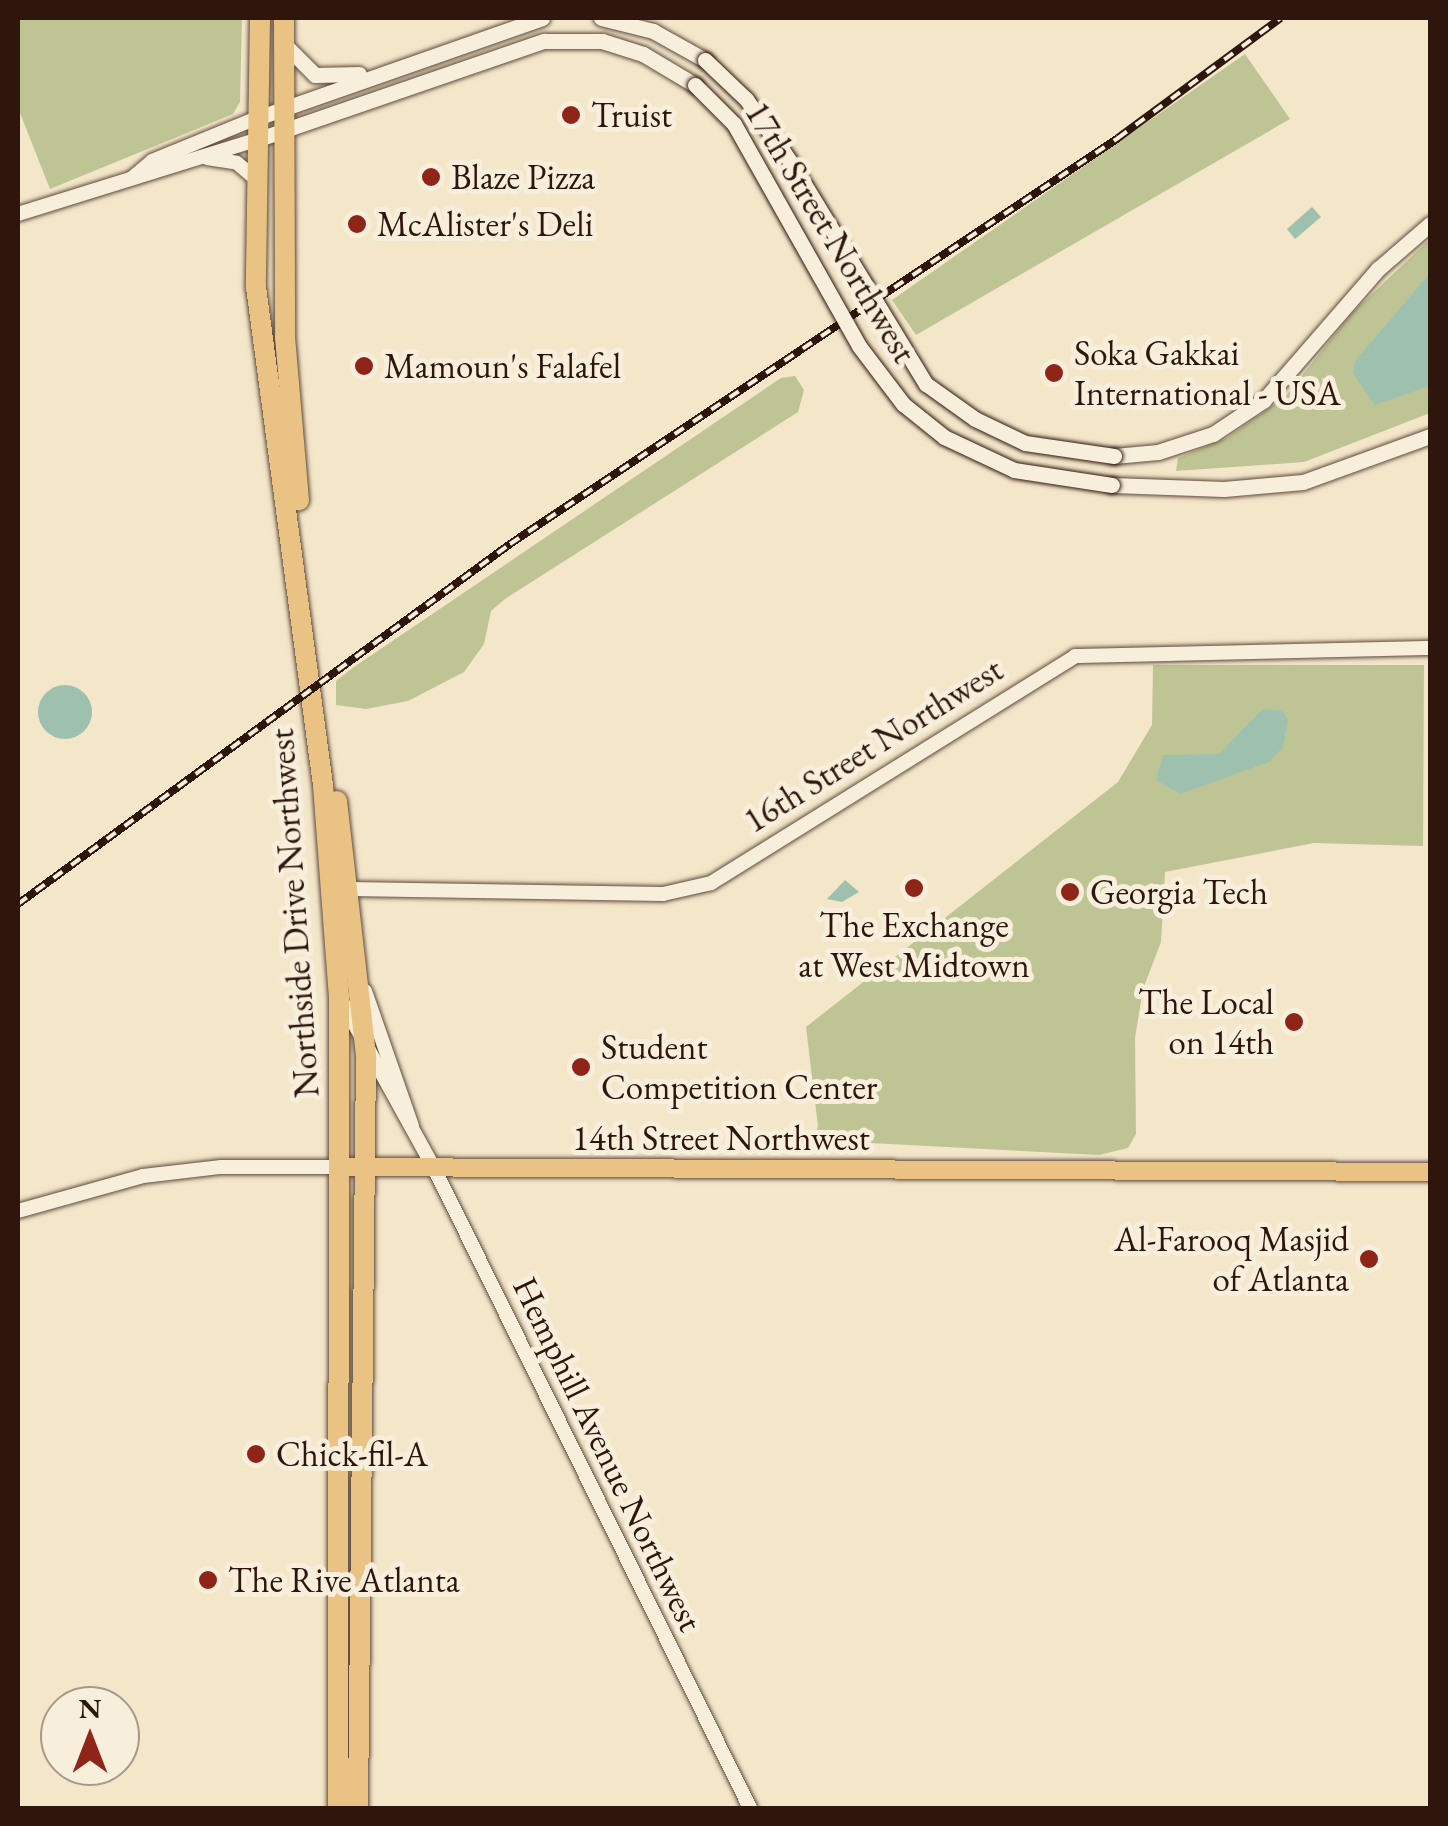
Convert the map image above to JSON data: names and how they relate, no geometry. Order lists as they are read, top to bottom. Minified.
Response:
{"streets":{"highway":["Northside Drive Northwest"],"main road":["17th Street Northwest","14th Street Northwest"],"street":["16th Street Northwest","Hemphill Avenue Northwest"]},"crossings":[["17th Street Northwest","Northside Drive Northwest"],["16th Street Northwest","Northside Drive Northwest"],["Northside Drive Northwest","14th Street Northwest"],["Northside Drive Northwest","Hemphill Avenue Northwest"],["14th Street Northwest","Hemphill Avenue Northwest"]],"places":["Truist","Blaze Pizza","McAlister's Deli","Mamoun's Falafel","Soka Gakkai International - USA","The Exchange at West Midtown","Georgia Tech","The Local on 14th","Student Competition Center","Al-Farooq Masjid of Atlanta","Chick-fil-A","The Rive Atlanta"],"north":"top"}
